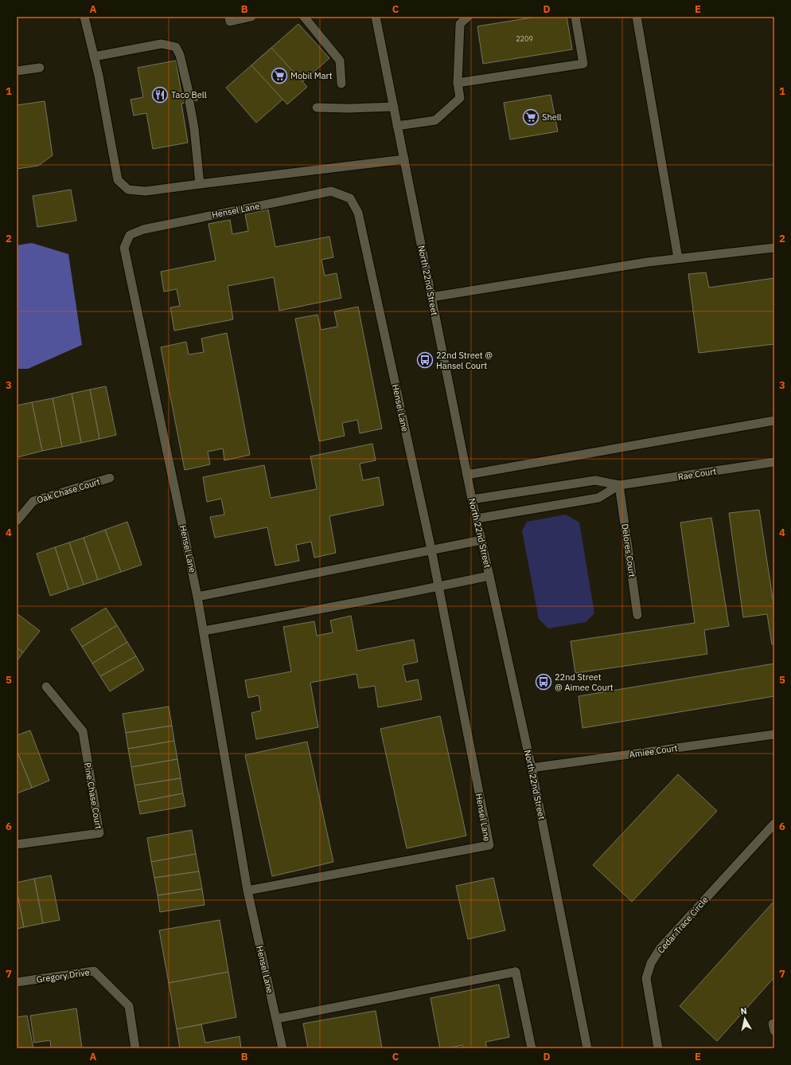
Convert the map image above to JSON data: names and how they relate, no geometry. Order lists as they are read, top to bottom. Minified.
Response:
{"streets":{"street":["Hensel Lane","North 22nd Street","Rae Court","Oak Chase Court","Delores Court","Amiee Court","Pine Chase Court","Cedar Trace Circle","Gregory Drive"]},"crossings":[["North 22nd Street","Rae Court"],["North 22nd Street","Amiee Court"],["Rae Court","Delores Court"]],"places":{"supermarket":["Mobil Mart","Shell"],"restaurant":["Taco Bell"],"bus stop":["22nd Street @ Hansel Court","22nd Street @ Aimee Court"]},"house_numbers":["2209"],"north":"top","grid":{"columns":["A","B","C","D","E"],"rows":["1","2","3","4","5","6","7"]}}
